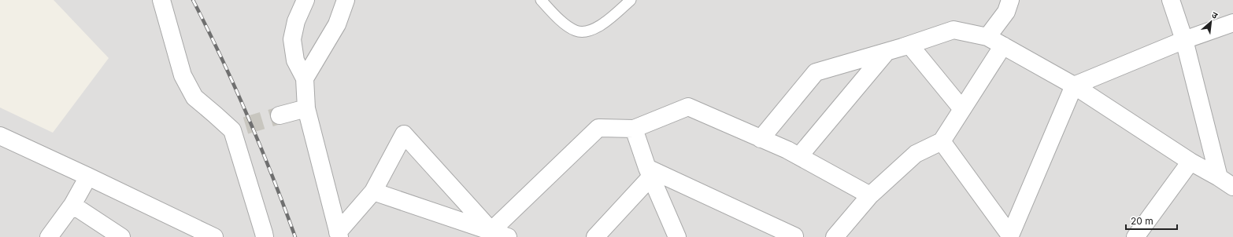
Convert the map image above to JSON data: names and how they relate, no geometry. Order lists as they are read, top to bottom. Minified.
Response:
{"scale_bar":"20 m","north":"top right"}
